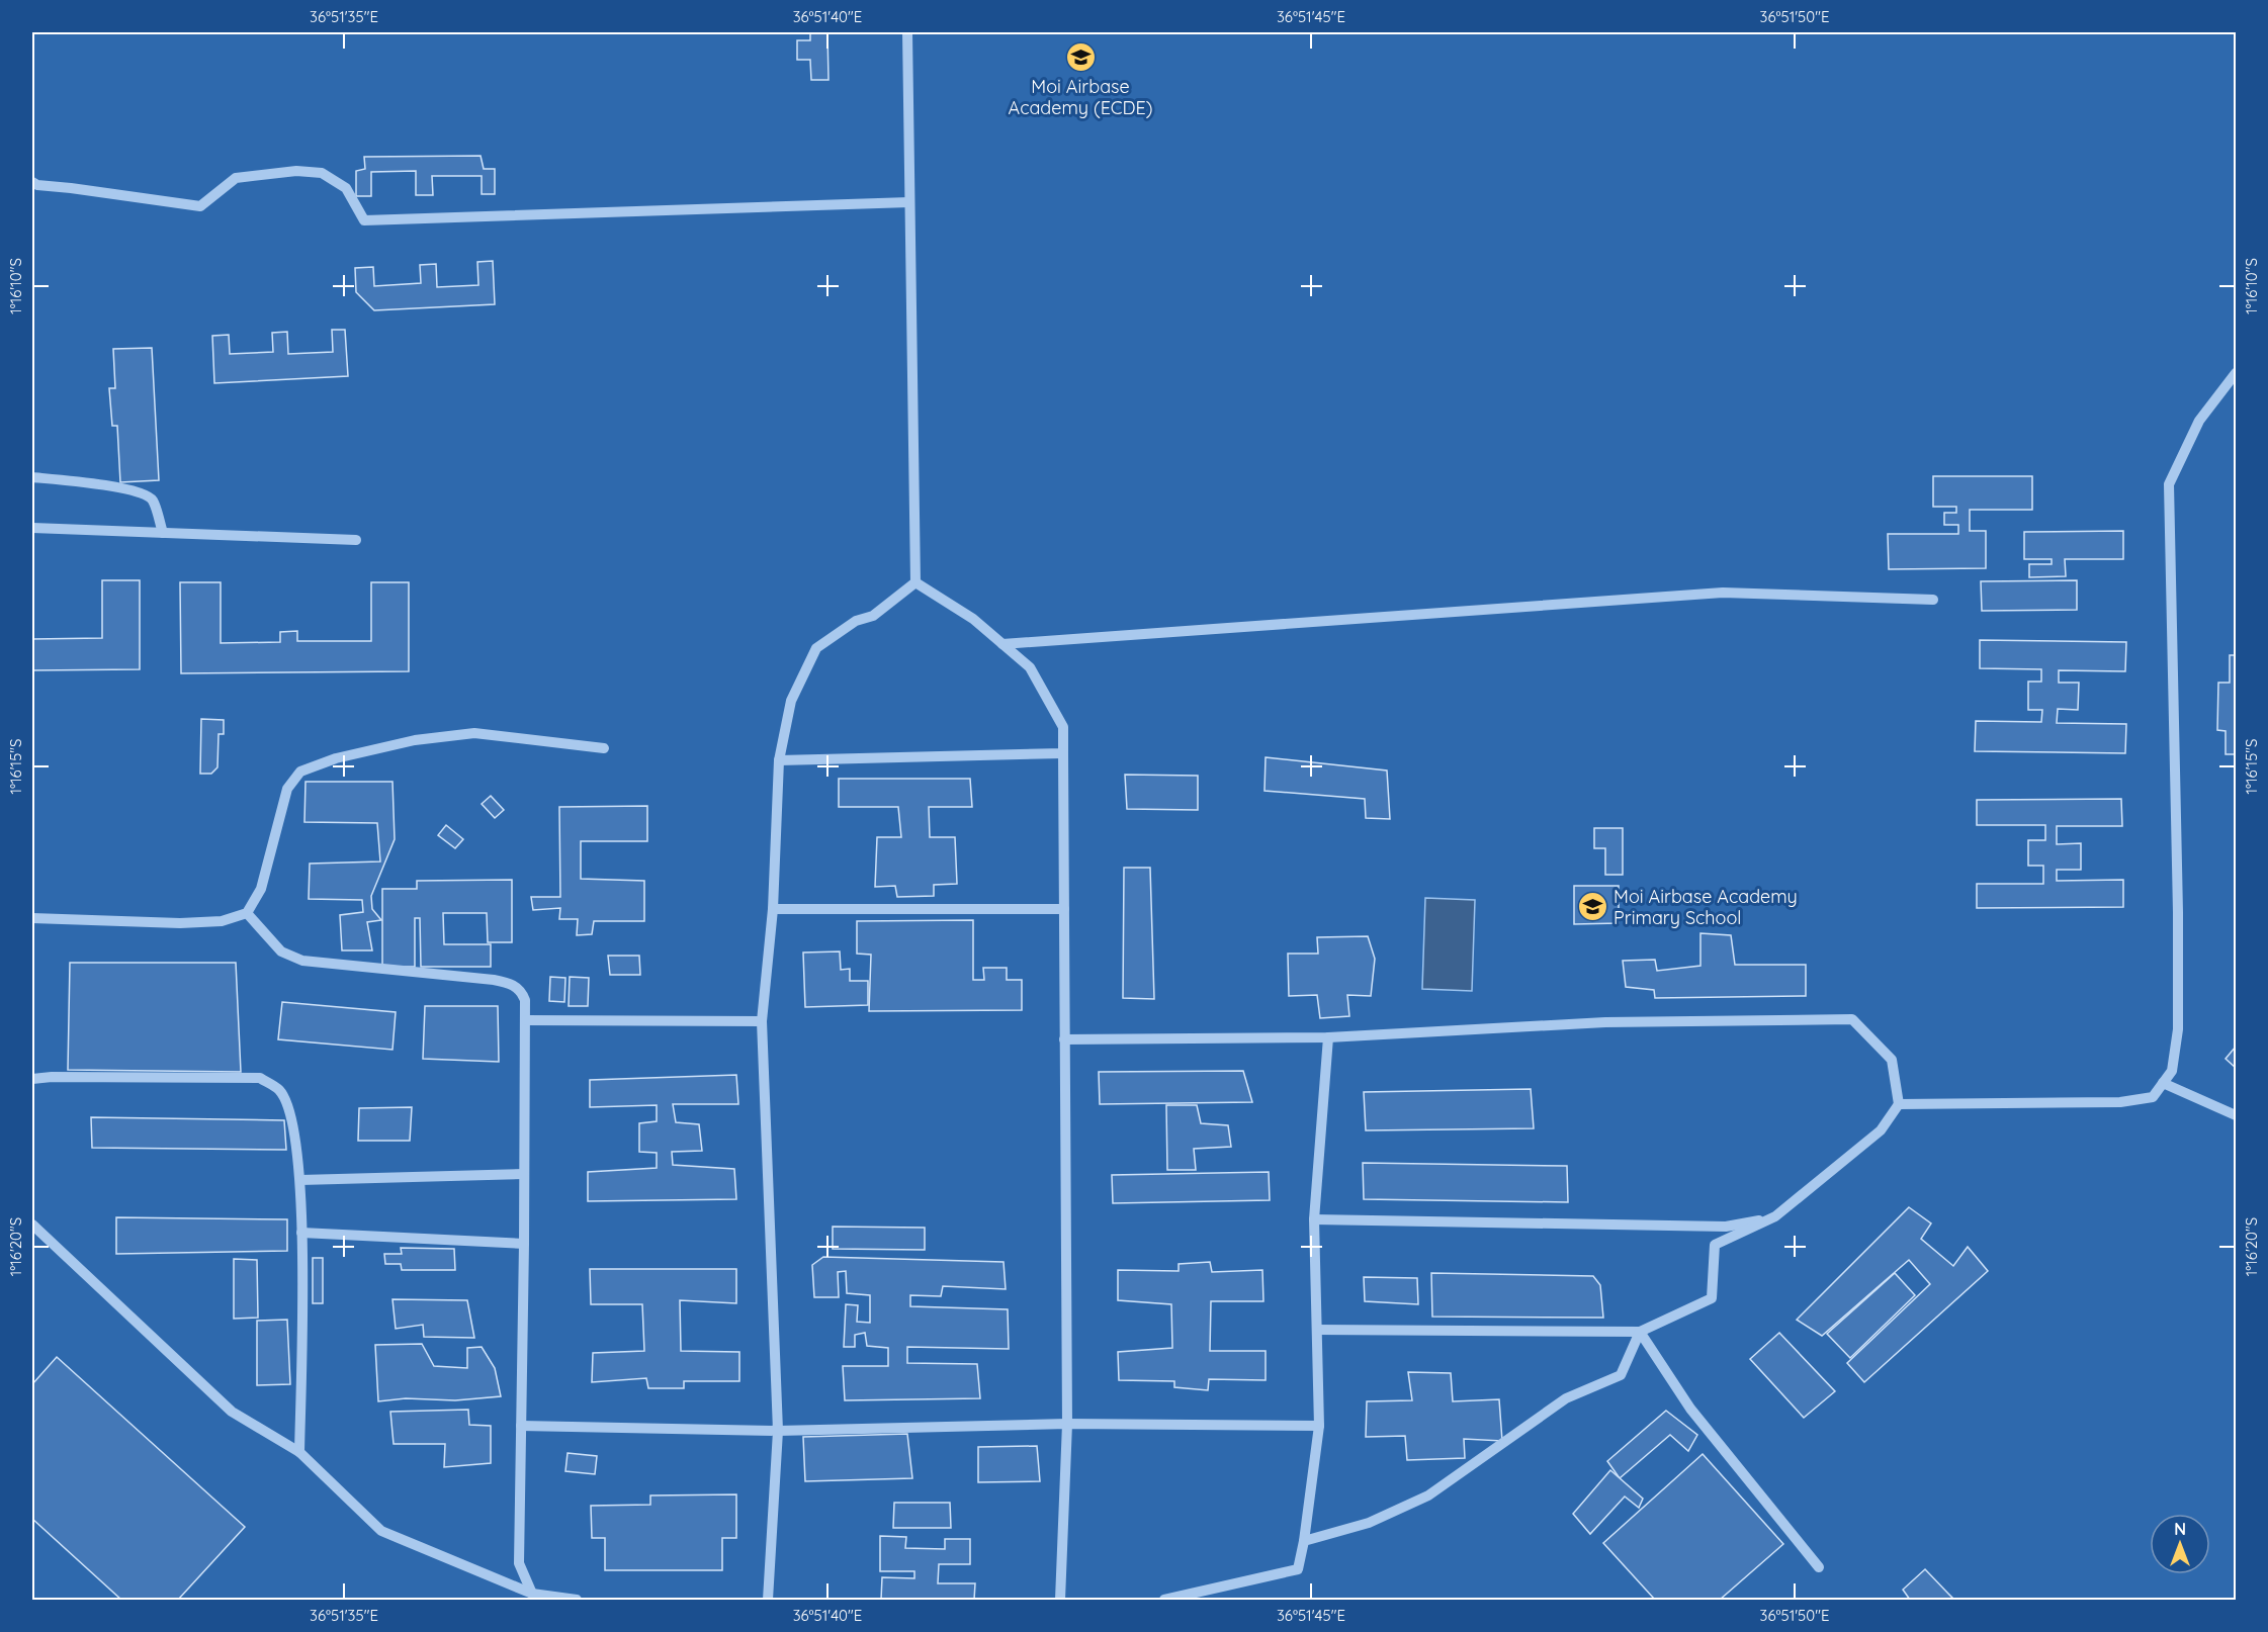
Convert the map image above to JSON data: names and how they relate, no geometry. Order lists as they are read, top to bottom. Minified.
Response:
{"places":{"school or university":["Moi Airbase Academy (ECDE)","Moi Airbase Academy Primary School"]},"north":"top","coordinates":["36°51'35\"E","36°51'40\"E","36°51'45\"E","36°51'50\"E","1°16'10\"S","1°16'15\"S","1°16'20\"S"]}
